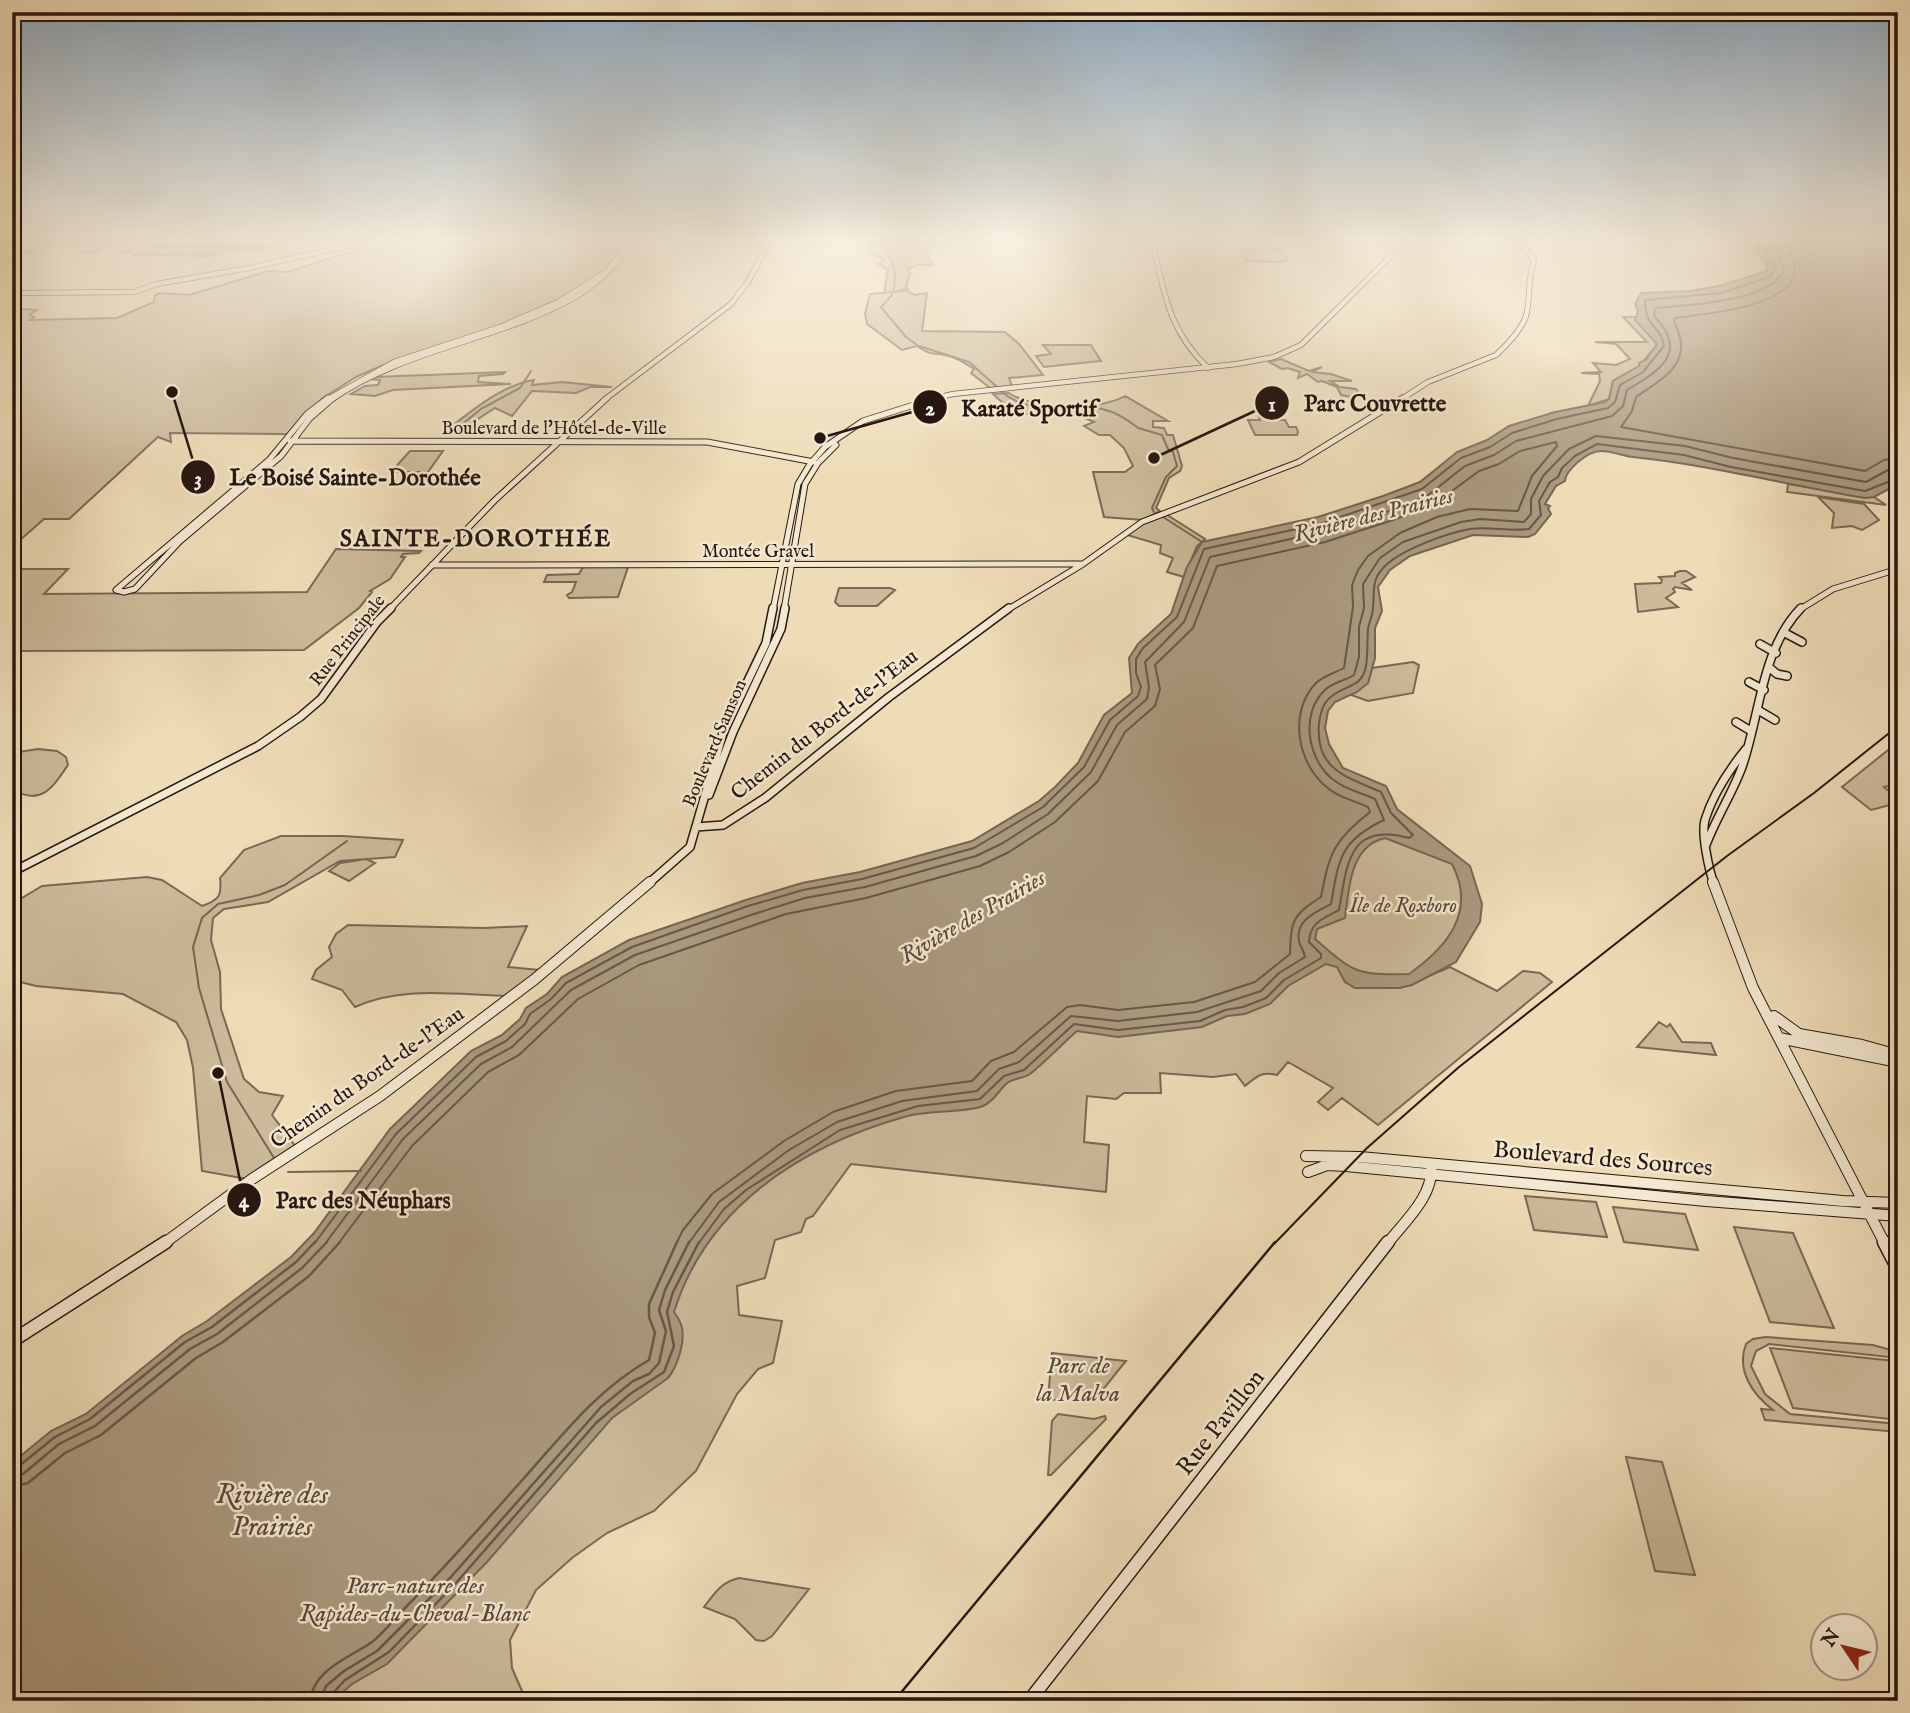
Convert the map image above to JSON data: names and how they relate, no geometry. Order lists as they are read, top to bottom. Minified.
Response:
{"streets":{"street":["Boulevard de l'Hôtel-de-Ville","Montée Gravel","Rue Principale","Chemin du Bord-de-l'Eau","Boulevard Samson","Boulevard des Sources","Rue Pavillon"]},"crossings":[["Boulevard de l'Hôtel-de-Ville","Rue Principale"],["Boulevard de l'Hôtel-de-Ville","Boulevard Samson"],["Montée Gravel","Rue Principale"],["Montée Gravel","Chemin du Bord-de-l'Eau"],["Montée Gravel","Boulevard Samson"],["Chemin du Bord-de-l'Eau","Boulevard Samson"],["Boulevard des Sources","Rue Pavillon"]],"districts":["SAINTE-DOROTHÉE"],"water":["Rivière des Prairies"],"parks":["Île de Roxboro","Parc de la Malva","Parc-nature des Rapides-du-Cheval-Blanc"],"places":["Le Boisé Sainte-Dorothée","Karaté Sportif","Parc Couvrette","Parc des Néuphars"],"north":"top left"}
